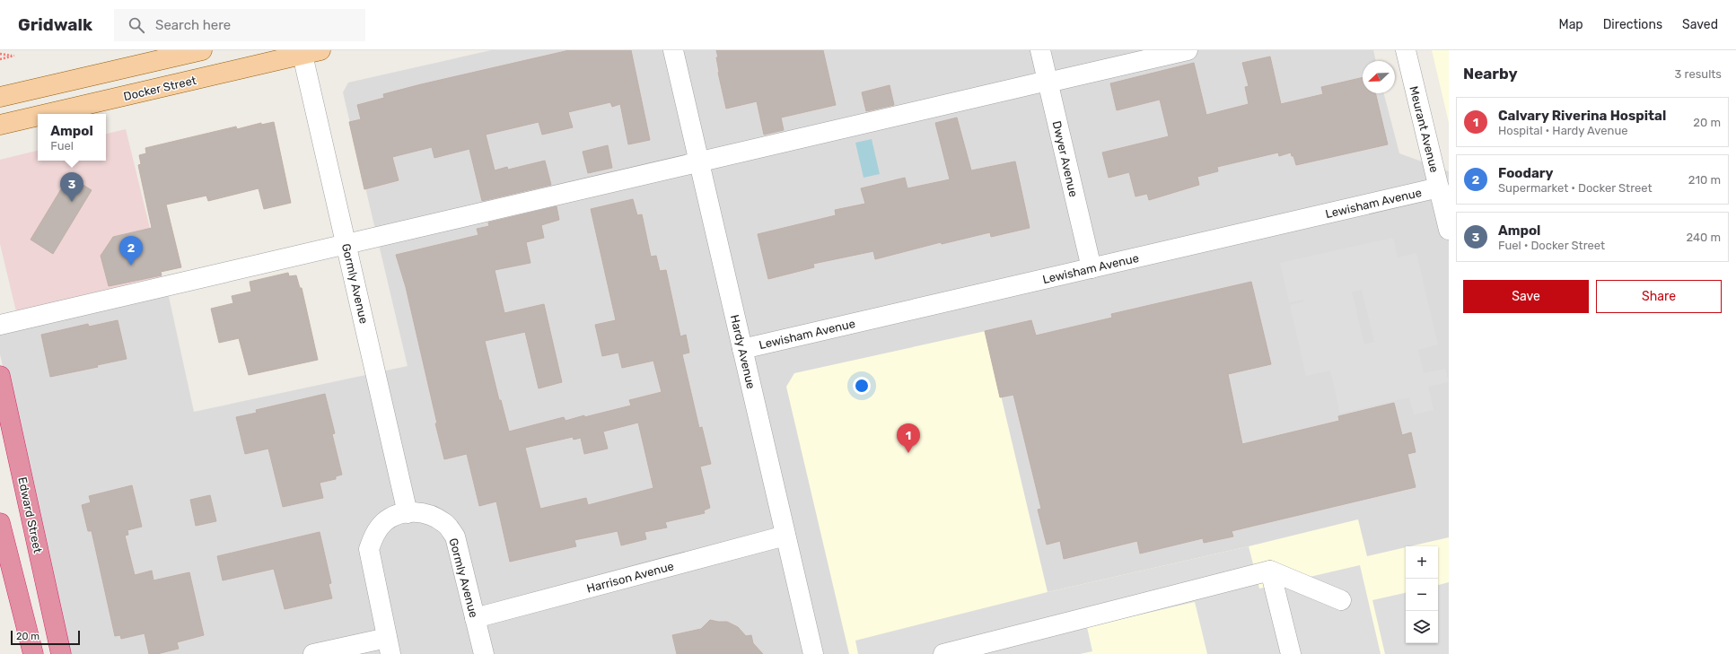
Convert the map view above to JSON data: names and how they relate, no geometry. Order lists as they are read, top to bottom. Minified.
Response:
{"streets":{"highway":["Edward Street"],"main road":["Docker Street"],"street":["Meurant Avenue","Dwyer Avenue","Lewisham Avenue","Gormly Avenue","Hardy Avenue","Harrison Avenue"]},"crossings":[["Docker Street","Gormly Avenue"],["Meurant Avenue","Lewisham Avenue"],["Dwyer Avenue","Lewisham Avenue"],["Lewisham Avenue","Hardy Avenue"],["Gormly Avenue","Harrison Avenue"],["Hardy Avenue","Harrison Avenue"]],"scale_bar":"20 m","north":"bottom left","page":{"header":"Gridwalk","search":"Search here","nav":["Map","Directions","Saved"],"heading":["Nearby","3 results"],"list":[{"mark":"1","name":"Calvary Riverina Hospital","note":"Hospital · Hardy Avenue","value":"20 m"},{"mark":"2","name":"Foodary","note":"Supermarket · Docker Street","value":"210 m"},{"mark":"3","name":"Ampol","note":"Fuel · Docker Street","value":"240 m"}],"popup":["Ampol","Fuel"],"pins":["3","2","1"],"buttons":["Save","Share"],"map_buttons":["+","−"],"scale":"20 m"}}
